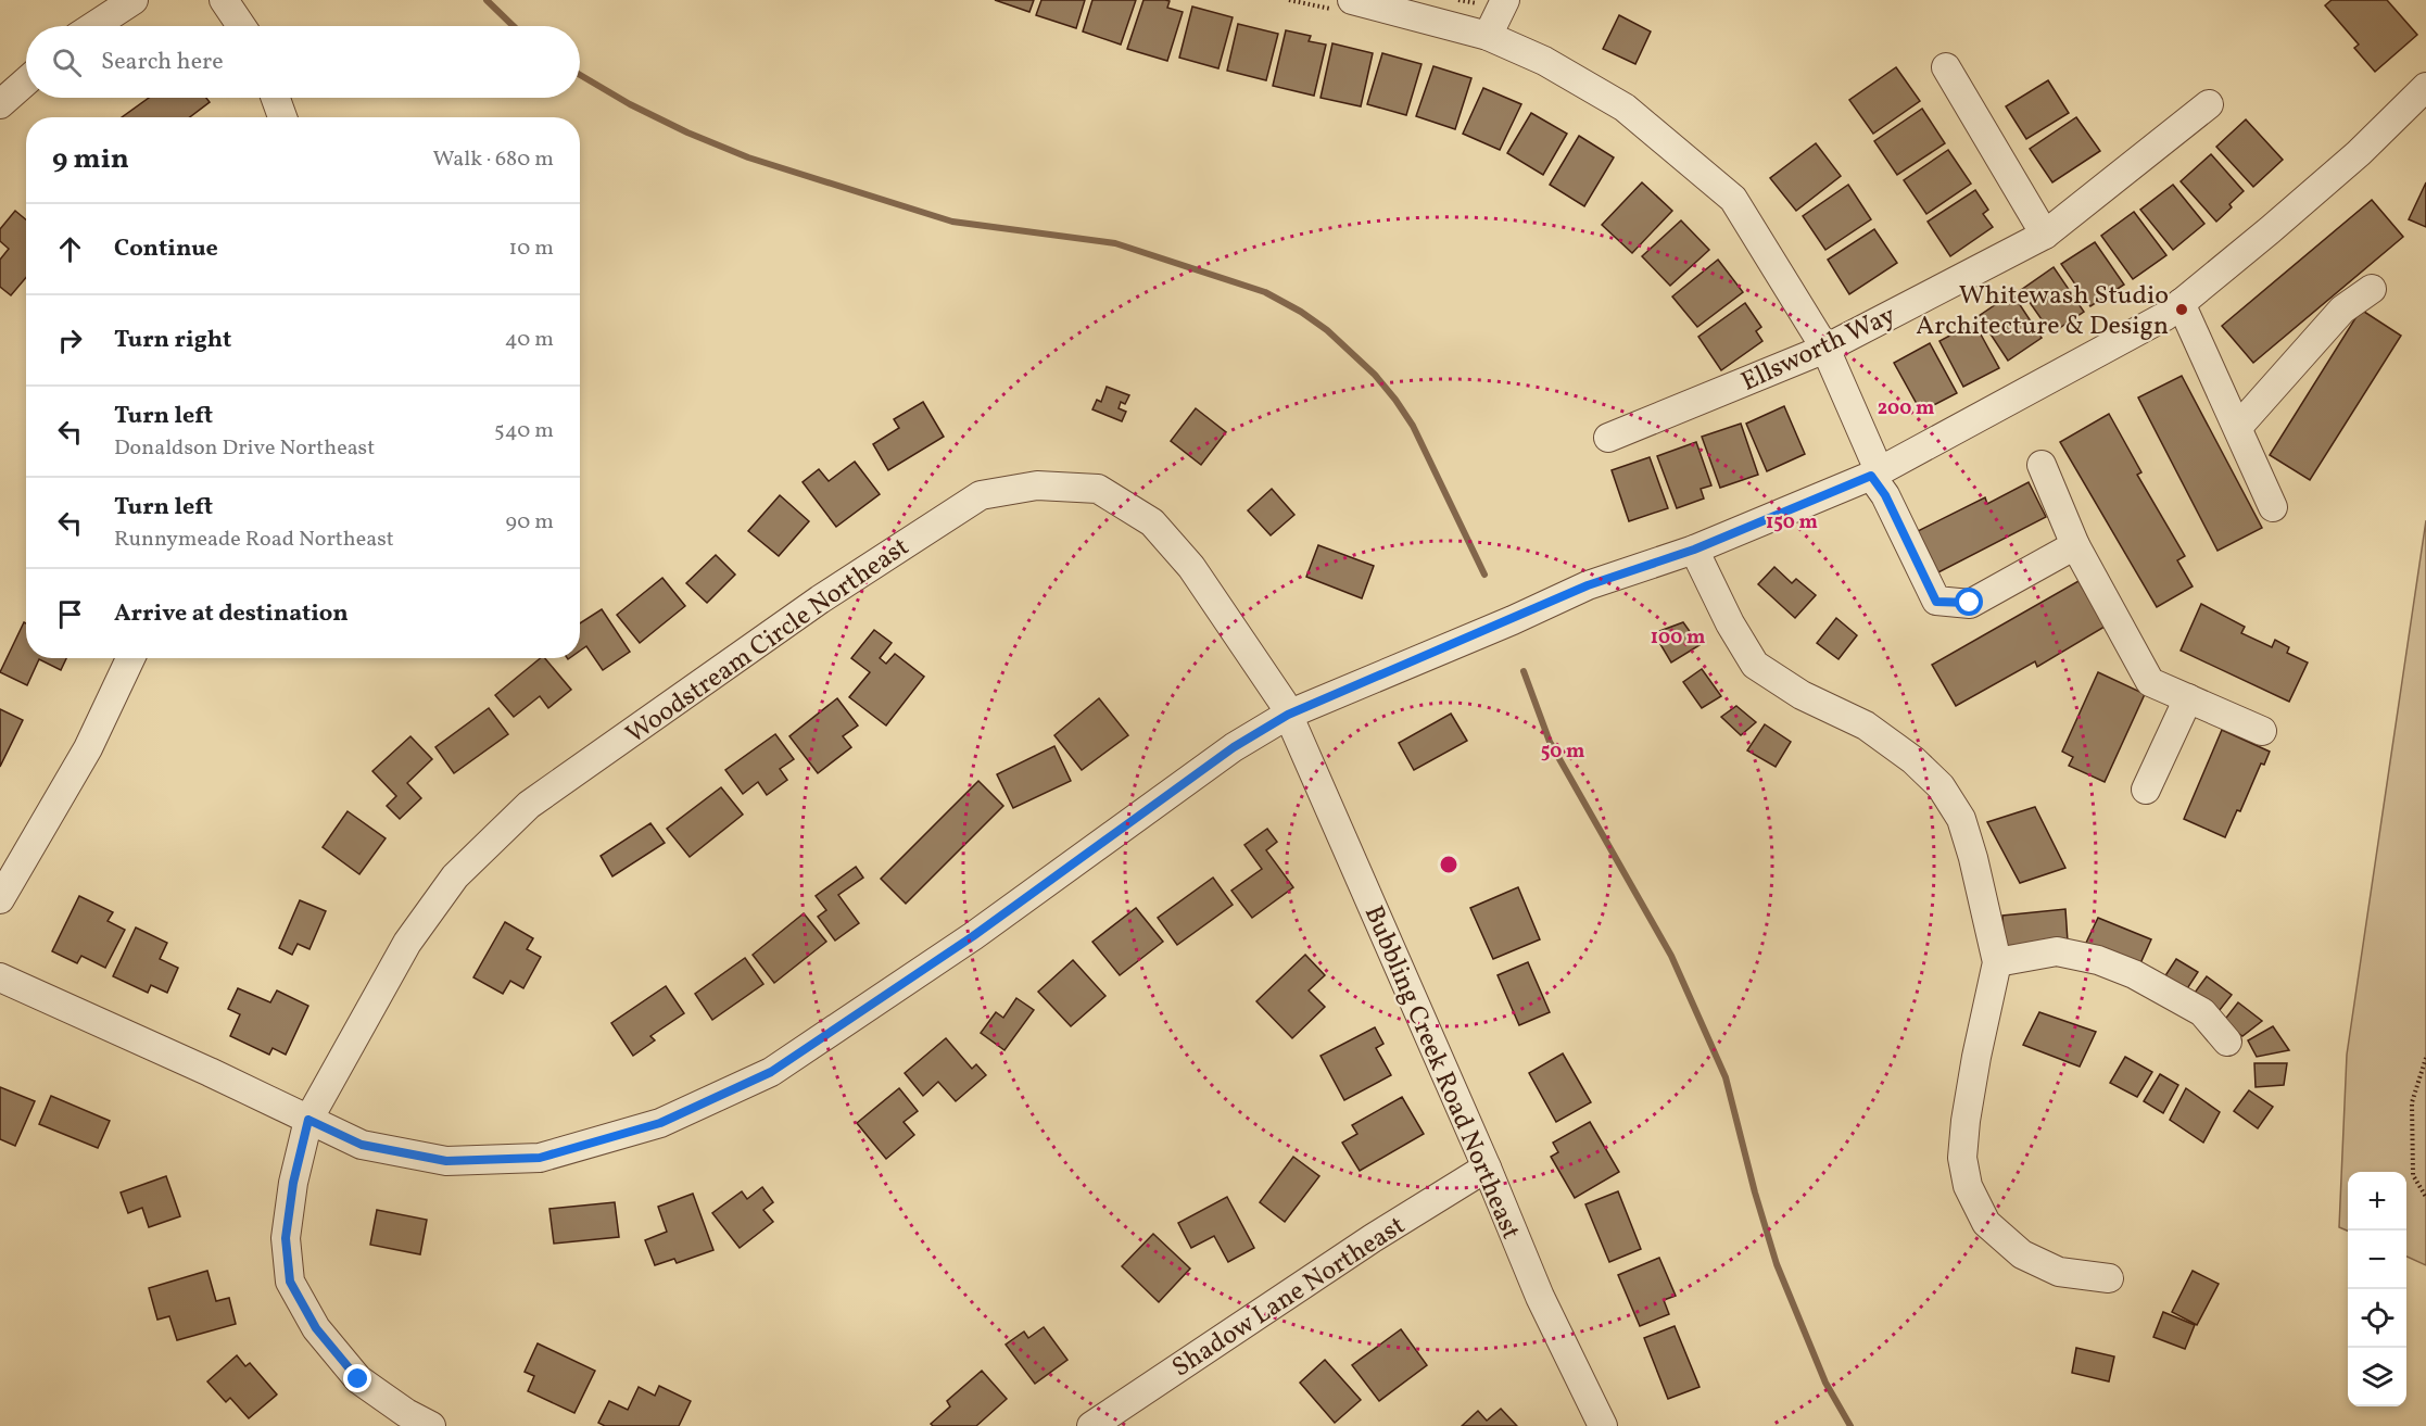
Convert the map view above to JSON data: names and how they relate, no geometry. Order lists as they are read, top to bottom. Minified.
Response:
{"streets":{"street":["Ellsworth Way","Woodstream Circle Northeast","Bubbling Creek Road Northeast","Shadow Lane Northeast"]},"crossings":[["Woodstream Circle Northeast","Bubbling Creek Road Northeast"],["Bubbling Creek Road Northeast","Shadow Lane Northeast"]],"places":["Whitewash Studio Architecture & Design"],"page":{"search":"Search here","heading":["9 min","Walk · 680 m"],"list":[["Continue","10 m"],["Turn right","40 m"],["Turn left","Donaldson Drive Northeast","540 m"],["Turn left","Runnymeade Road Northeast","90 m"],"Arrive at destination"],"map_buttons":["+","−"]},"rings":["200 m","150 m","100 m","50 m"]}
